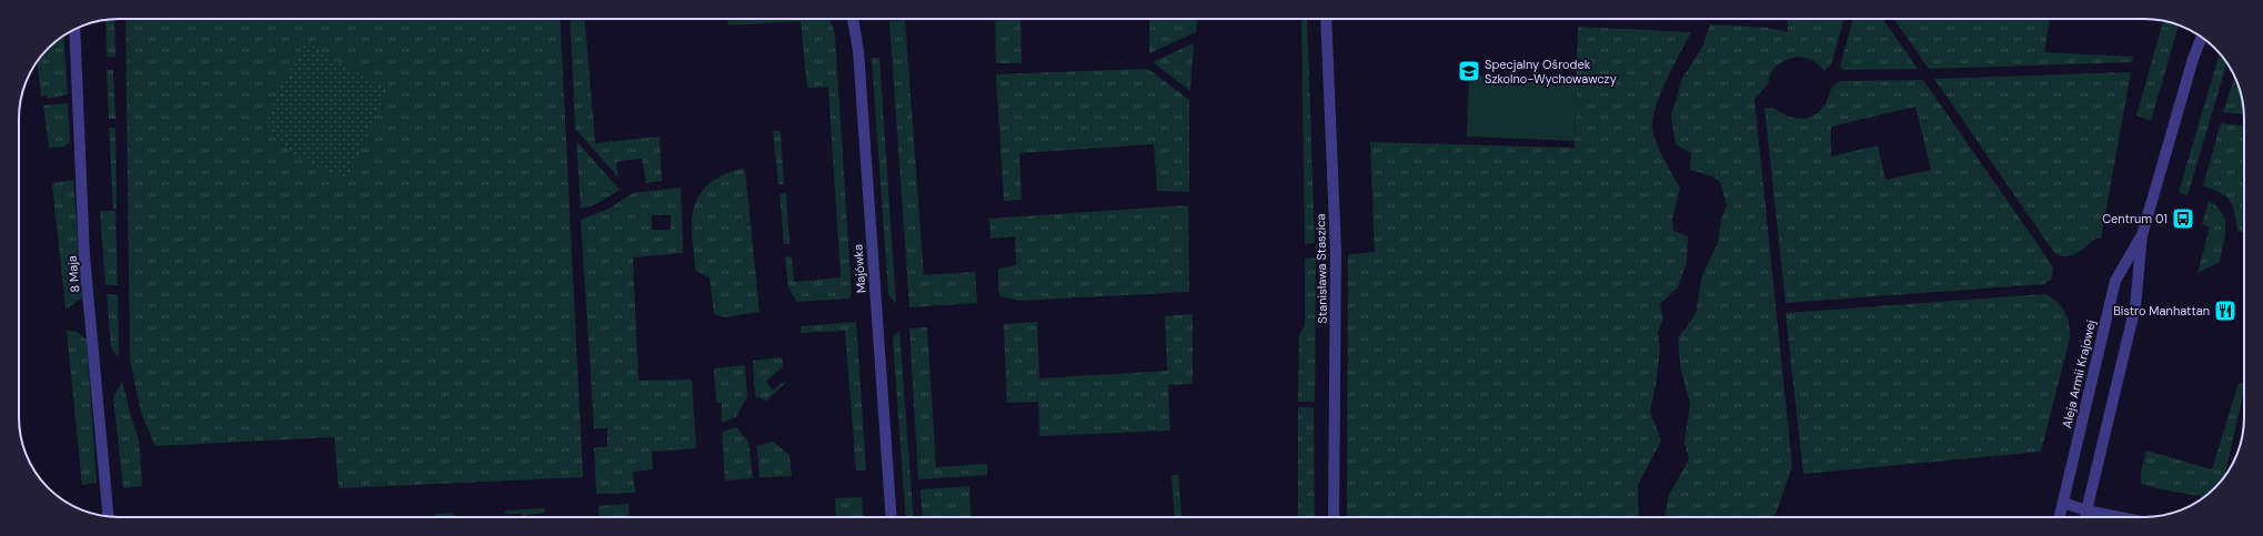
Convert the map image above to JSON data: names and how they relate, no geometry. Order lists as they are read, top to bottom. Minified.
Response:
{"streets":{"street":["Majówka","Stanisława Staszica","8 Maja","Aleja Armii Krajowej"]},"places":{"school or university":["Specjalny Ośrodek Szkolno-Wychowawczy"],"bus stop":["Centrum 01"],"restaurant":["Bistro Manhattan"]}}
